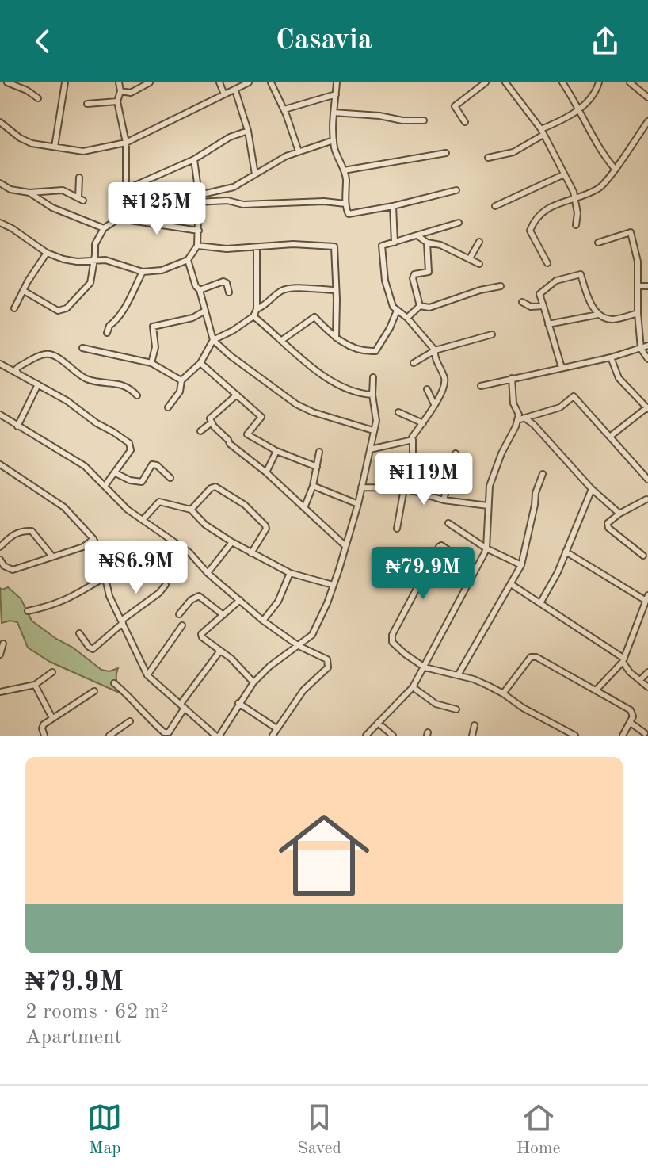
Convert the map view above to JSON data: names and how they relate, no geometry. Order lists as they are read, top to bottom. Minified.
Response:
{"page":{"header":"Casavia","price":["₦125M","₦119M","₦86.9M","₦79.9M"],"list":[{"name":"₦79.9M","note":"2 rooms · 62 m² · Apartment"}],"tabs":["Map","Saved","Home"]}}
